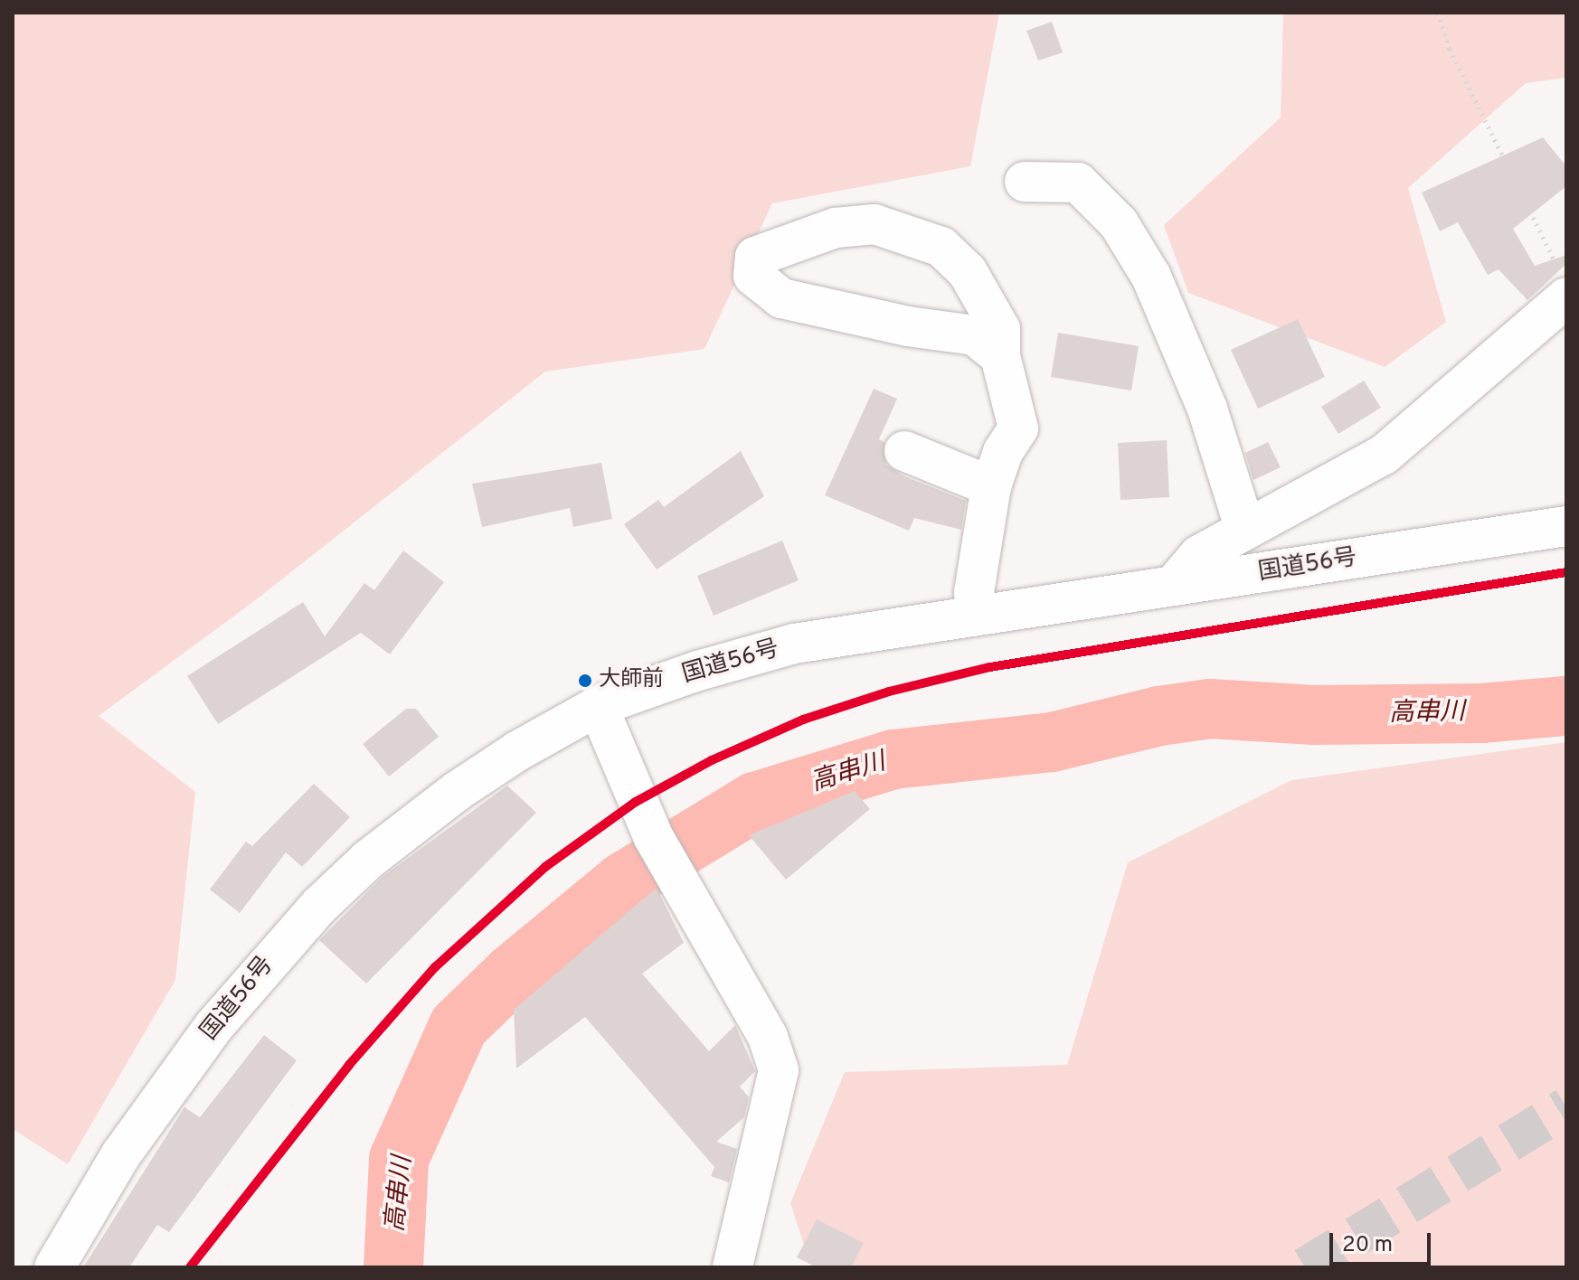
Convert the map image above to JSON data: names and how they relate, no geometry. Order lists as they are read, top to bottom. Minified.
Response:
{"streets":{"main road":["国道56号"]},"water":["高串川"],"places":["大師前"],"scale_bar":"20 m"}
